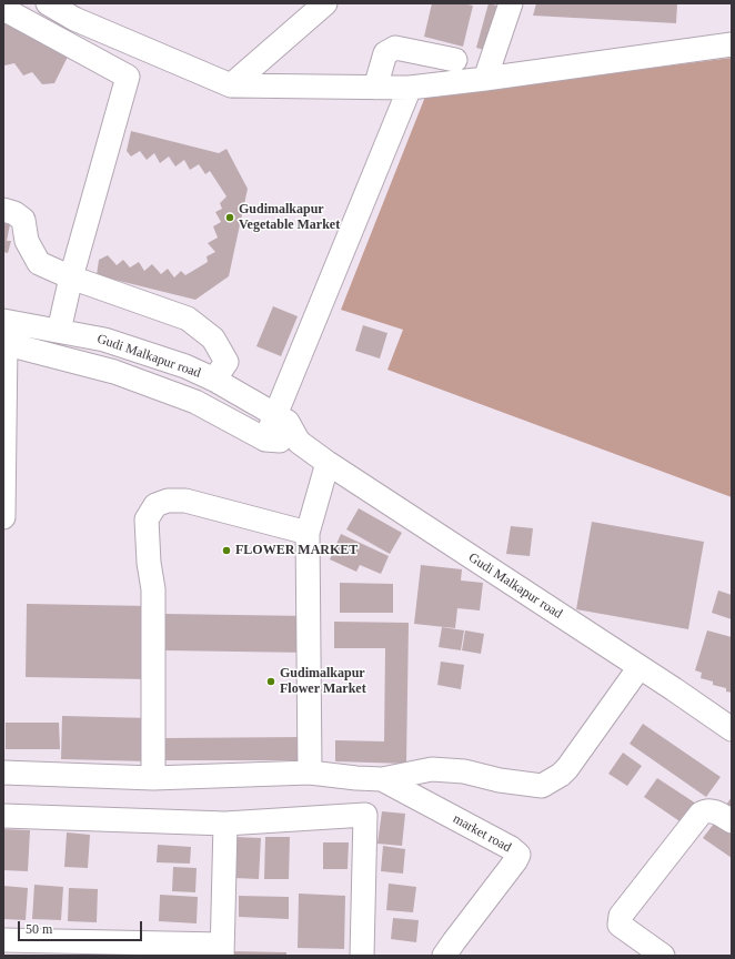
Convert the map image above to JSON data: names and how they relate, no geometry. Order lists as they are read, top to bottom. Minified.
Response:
{"streets":{"street":["Gudi Malkapur road","market road"]},"places":["Gudimalkapur Vegetable Market","FLOWER MARKET","Gudimalkapur Flower Market"],"scale_bar":"50 m"}
